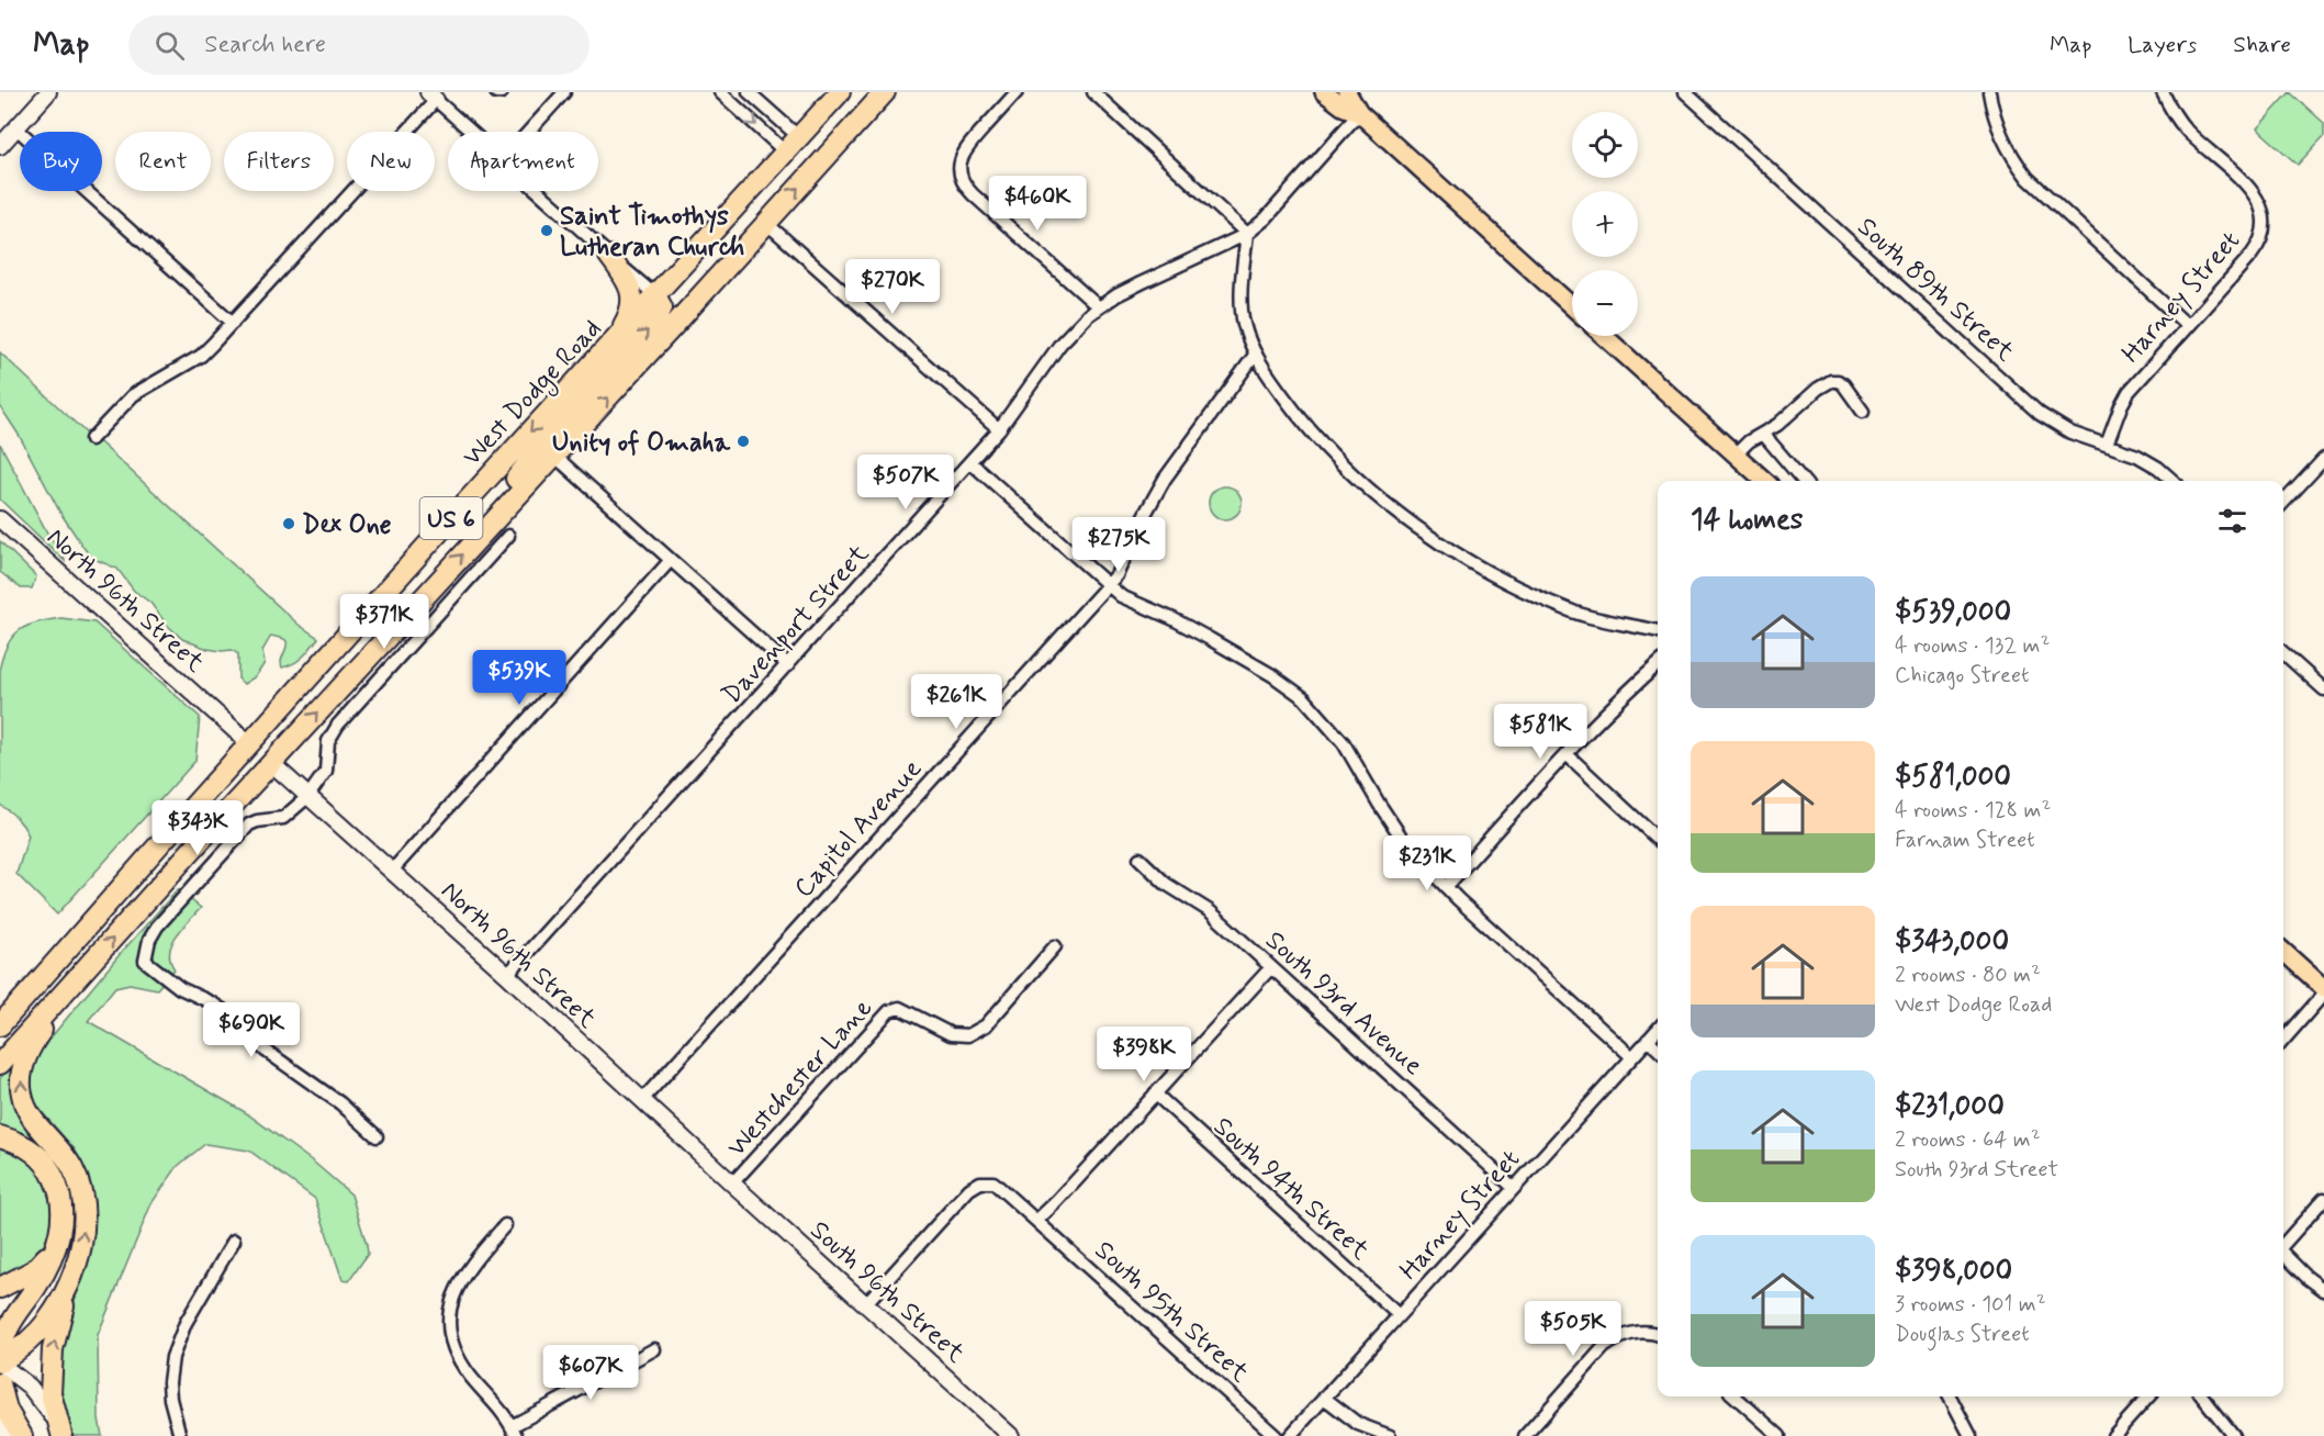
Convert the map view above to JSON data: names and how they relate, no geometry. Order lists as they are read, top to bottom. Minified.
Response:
{"streets":{"highway":["West Dodge Road","US 6"],"street":["South 89th Street","Harney Street","North 96th Street","Davenport Street","Capitol Avenue","South 93rd Avenue","Westchester Lane","South 94th Street","South 96th Street","South 95th Street"]},"crossings":[["South 89th Street","Harney Street"],["Harney Street","South 93rd Avenue"],["Harney Street","South 94th Street"],["West Dodge Road","North 96th Street"],["US 6","North 96th Street"],["North 96th Street","Davenport Street"],["North 96th Street","Capitol Avenue"],["North 96th Street","Westchester Lane"],["North 96th Street","South 96th Street"],["Westchester Lane","South 96th Street"],["South 96th Street","South 95th Street"]],"places":["Saint Timothys Lutheran Church","Unity of Omaha","Dex One"],"page":{"header":"Map","search":"Search here","nav":["Map","Layers","Share"],"map_buttons":["+","−"],"chip":["Buy","Rent","Filters","New","Apartment"],"price":["$460K","$270K","$507K","$275K","$371K","$539K","$261K","$581K","$343K","$231K","$690K","$398K","$505K","$607K"],"heading":"14 homes","list":[{"name":"$539,000","note":"4 rooms · 132 m² · Chicago Street"},{"name":"$581,000","note":"4 rooms · 128 m² · Farnam Street"},{"name":"$343,000","note":"2 rooms · 80 m² · West Dodge Road"},{"name":"$231,000","note":"2 rooms · 64 m² · South 93rd Street"},{"name":"$398,000","note":"3 rooms · 101 m² · Douglas Street"}]}}
